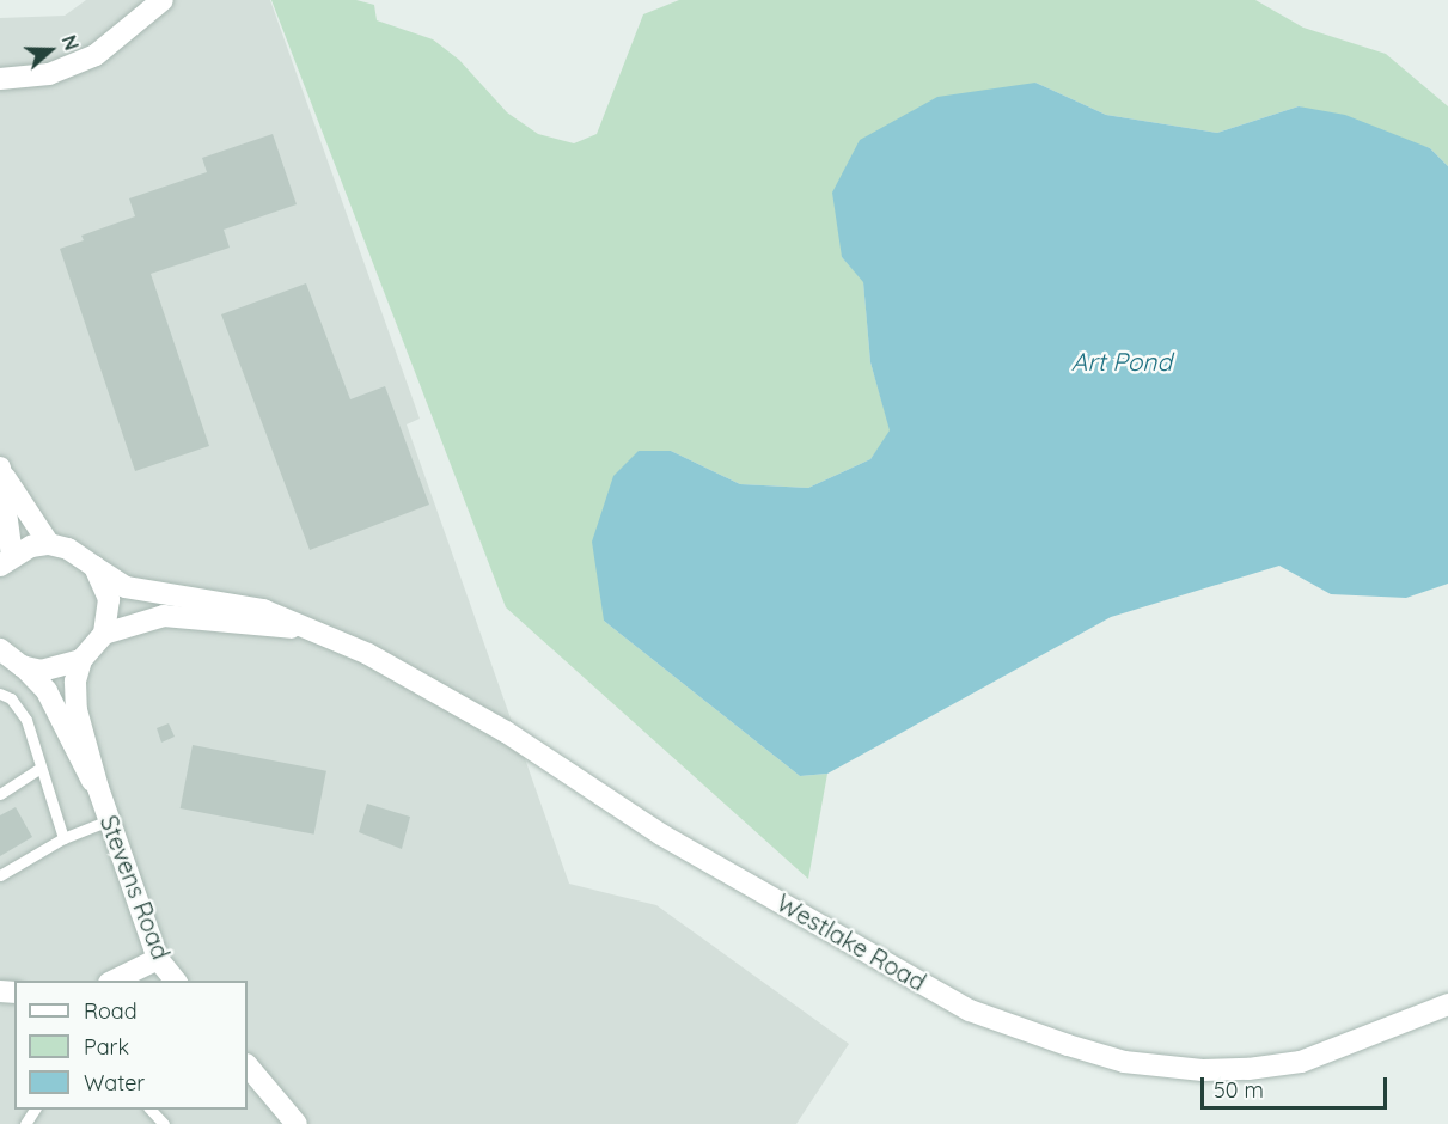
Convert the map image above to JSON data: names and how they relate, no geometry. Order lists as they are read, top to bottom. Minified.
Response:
{"streets":{"main road":["Stevens Road","Westlake Road"]},"water":["Art Pond"],"legend":["Road","Park","Water"],"scale_bar":"50 m","north":"right"}
